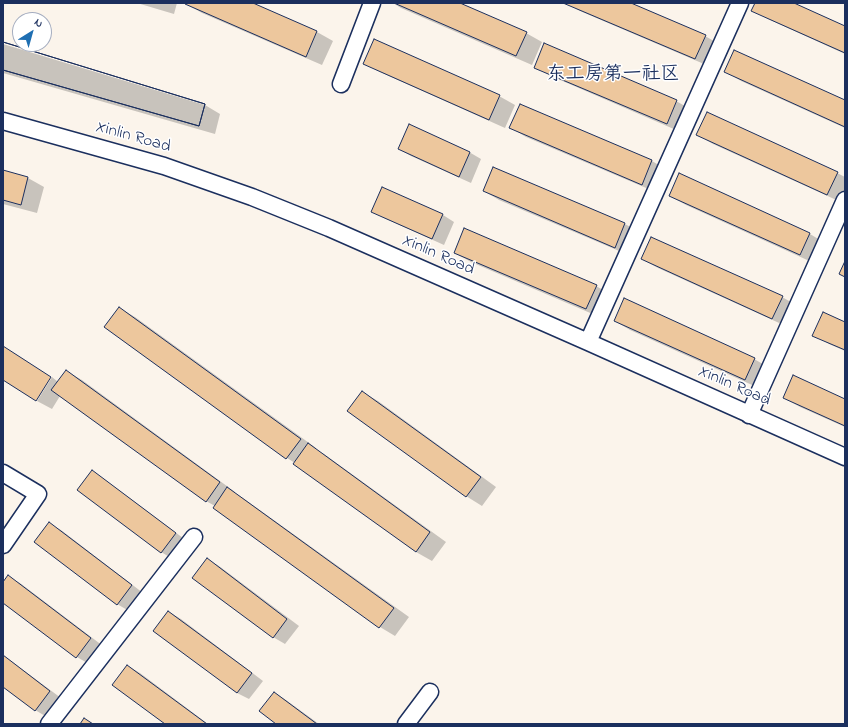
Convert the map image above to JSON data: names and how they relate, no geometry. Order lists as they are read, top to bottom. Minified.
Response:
{"streets":{"street":["Xinlin Road"]},"districts":["东工房第一社区"],"north":"top right"}
